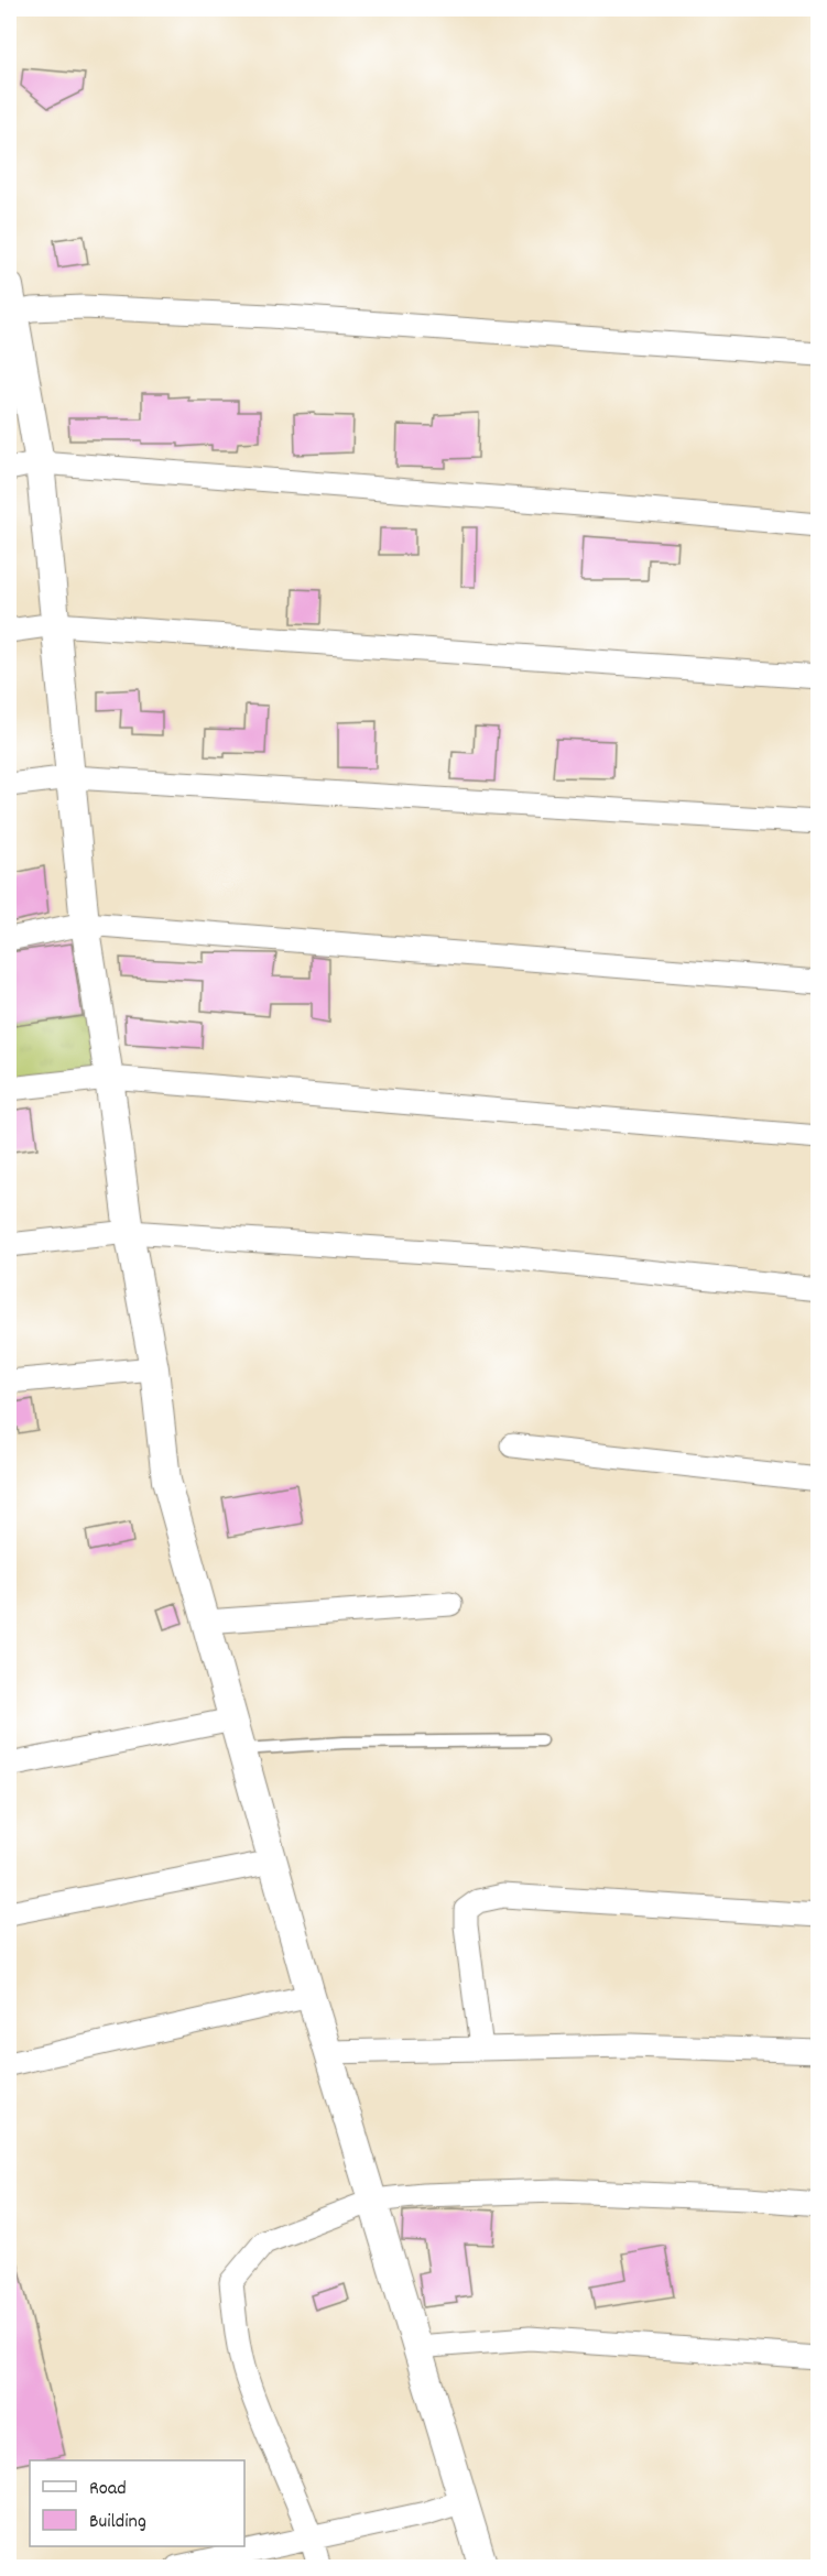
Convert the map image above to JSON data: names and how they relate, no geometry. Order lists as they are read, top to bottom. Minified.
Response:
{"legend":["Road","Building"]}
